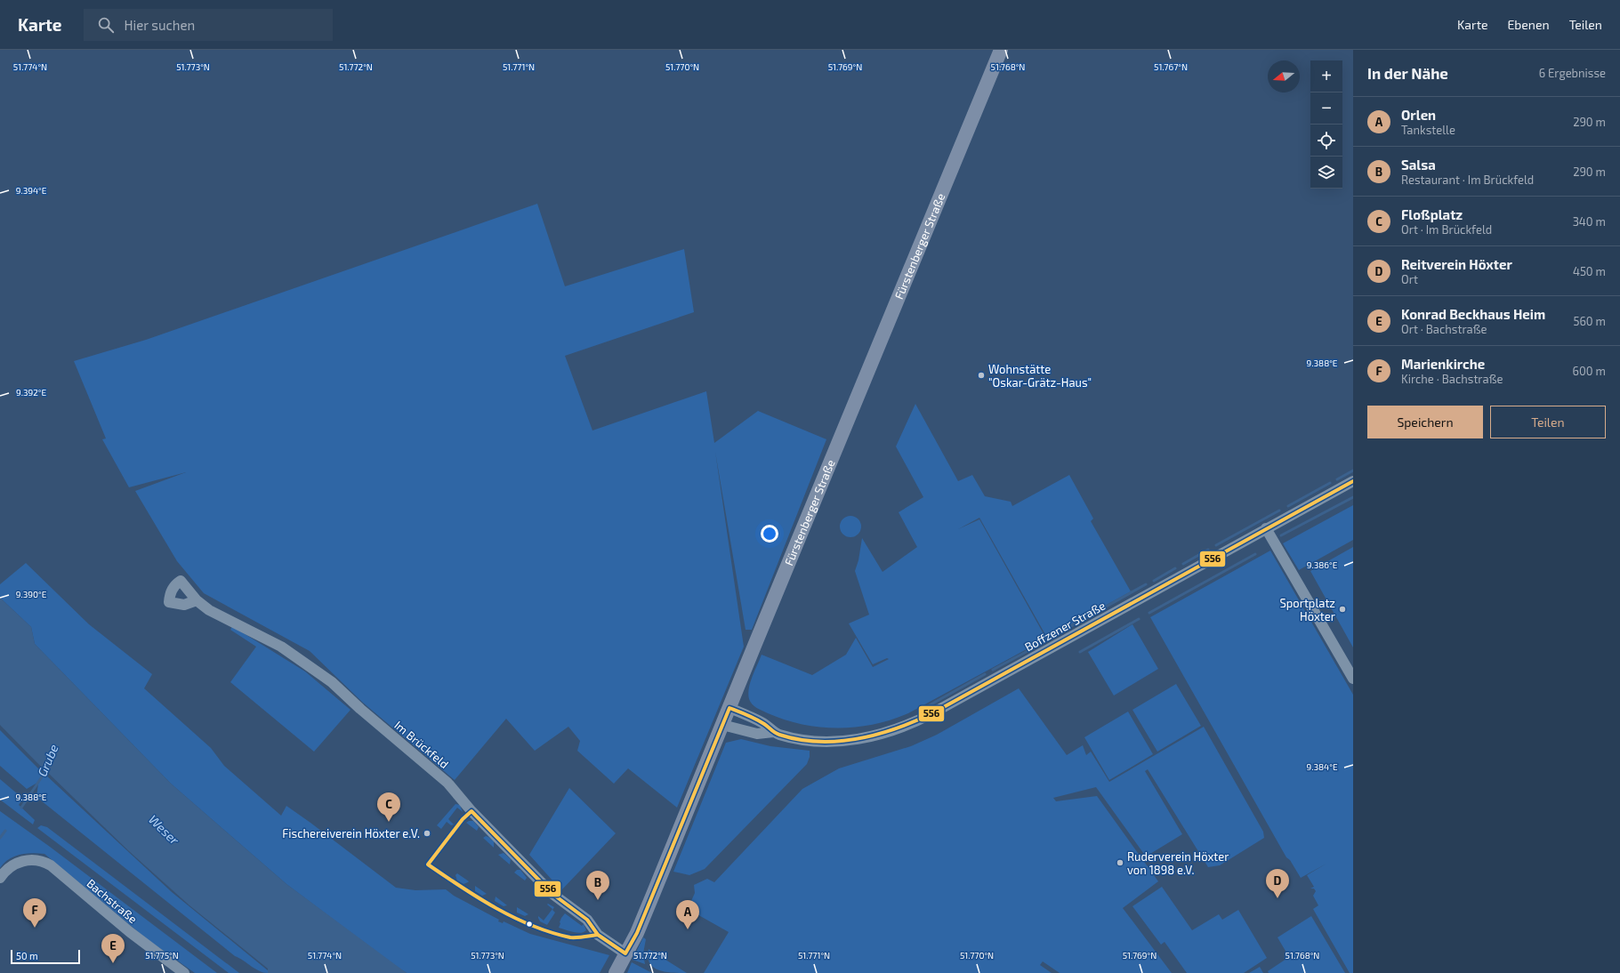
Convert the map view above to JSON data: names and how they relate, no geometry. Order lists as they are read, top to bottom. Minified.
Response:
{"streets":{"main road":["Fürstenberger Straße"],"street":["Boffzener Straße","Im Brückfeld","Bachstraße"]},"crossings":[["Fürstenberger Straße","Boffzener Straße"],["Fürstenberger Straße","Im Brückfeld"]],"water":["Grube","Weser"],"places":["Wohnstätte \"Oskar-Grätz-Haus\"","Sportplatz Höxter","Fischereiverein Höxter e.V.","Ruderverein Höxter von 1898 e.V."],"lines":["transit line 556"],"scale_bar":"50 m","north":"left","page":{"header":"Karte","search":"Hier suchen","nav":["Karte","Ebenen","Teilen"],"heading":["In der Nähe","6 Ergebnisse"],"map_buttons":["+","−"],"list":[{"mark":"A","name":"Orlen","note":"Tankstelle","value":"290 m"},{"mark":"B","name":"Salsa","note":"Restaurant · Im Brückfeld","value":"290 m"},{"mark":"C","name":"Floßplatz","note":"Ort · Im Brückfeld","value":"340 m"},{"mark":"D","name":"Reitverein Höxter","note":"Ort","value":"450 m"},{"mark":"E","name":"Konrad Beckhaus Heim","note":"Ort · Bachstraße","value":"560 m"},{"mark":"F","name":"Marienkirche","note":"Kirche · Bachstraße","value":"600 m"}],"buttons":["Speichern","Teilen"],"pins":["C","D","B","F","A","E"],"scale":"50 m"},"coordinates":["51.774°N","51.773°N","51.772°N","51.771°N","51.770°N","51.769°N","51.768°N","51.767°N","9.394°E","9.388°E","9.392°E","9.386°E","9.390°E","9.384°E","51.775°N"]}
